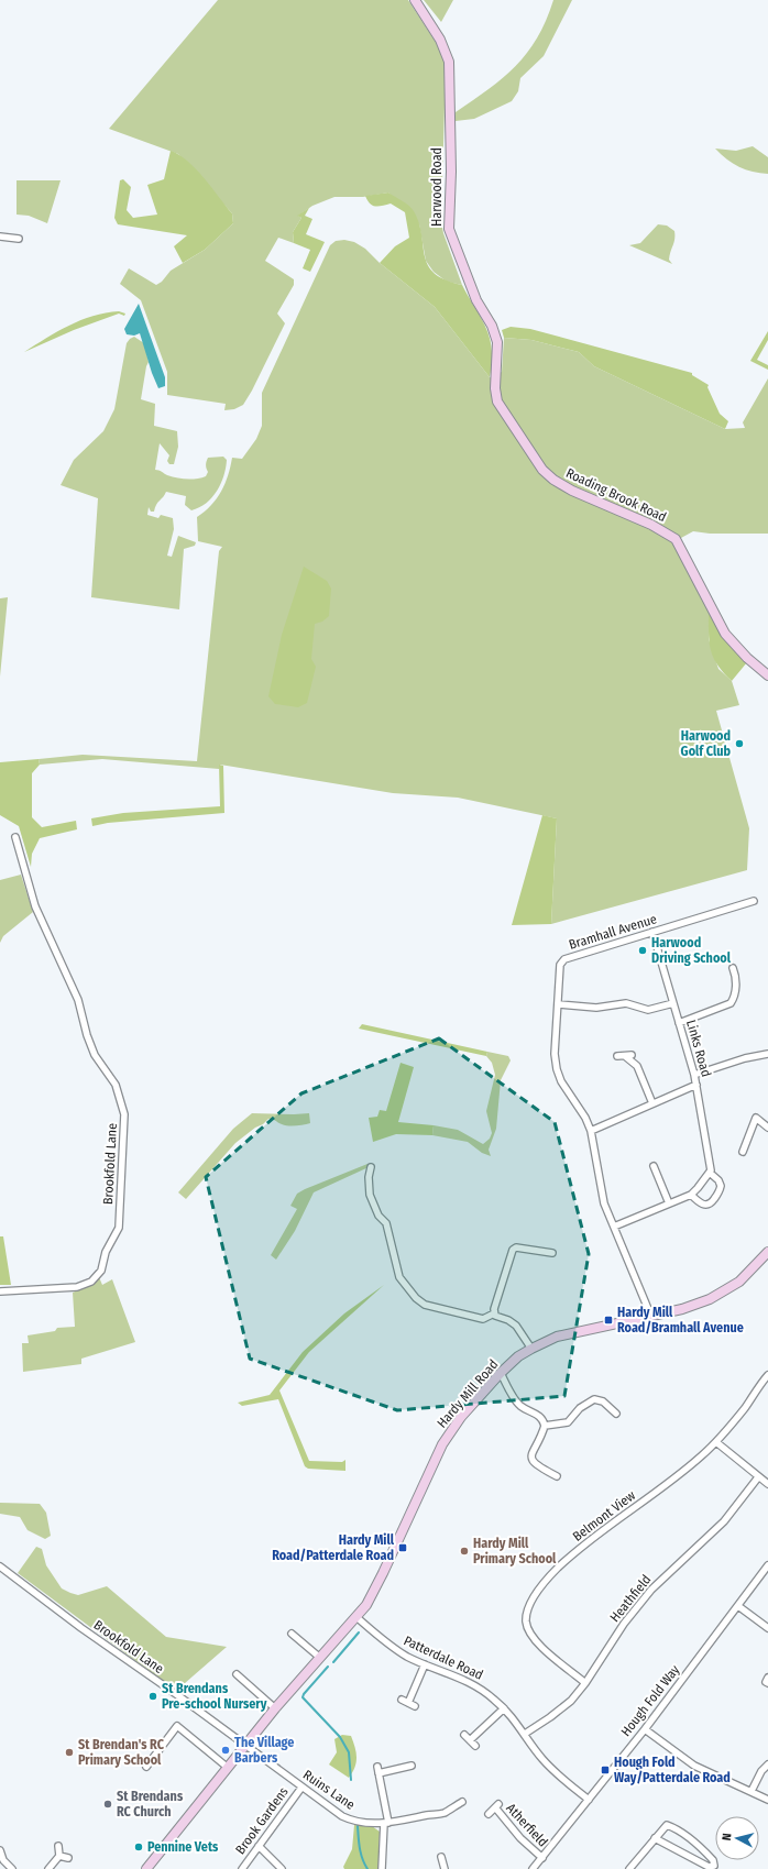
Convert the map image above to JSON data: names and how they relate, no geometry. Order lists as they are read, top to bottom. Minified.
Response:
{"streets":{"main road":["Harwood Road","Roading Brook Road","Hardy Mill Road"],"street":["Bramhall Avenue","Links Road","Brookfold Lane","Belmont View","Heathfield","Patterdale Road","Hough Fold Way","Ruins Lane","Brook Gardens","Atherfield"]},"crossings":[["Harwood Road","Roading Brook Road"],["Bramhall Avenue","Links Road"],["Bramhall Avenue","Hardy Mill Road"],["Brookfold Lane","Hardy Mill Road"],["Brookfold Lane","Ruins Lane"],["Hardy Mill Road","Patterdale Road"],["Hardy Mill Road","Ruins Lane"],["Belmont View","Heathfield"],["Heathfield","Patterdale Road"],["Patterdale Road","Hough Fold Way"],["Hough Fold Way","Atherfield"],["Ruins Lane","Brook Gardens"]],"places":{"other":["Harwood Golf Club","Harwood Driving School","Hardy Mill Primary School","St Brendans Pre-school Nursery","The Village Barbers","St Brendan's RC Primary School","St Brendans RC Church","Pennine Vets"],"transit":["Hardy Mill Road/Bramhall Avenue","Hardy Mill Road/Patterdale Road","Hough Fold Way/Patterdale Road"]},"north":"left"}
